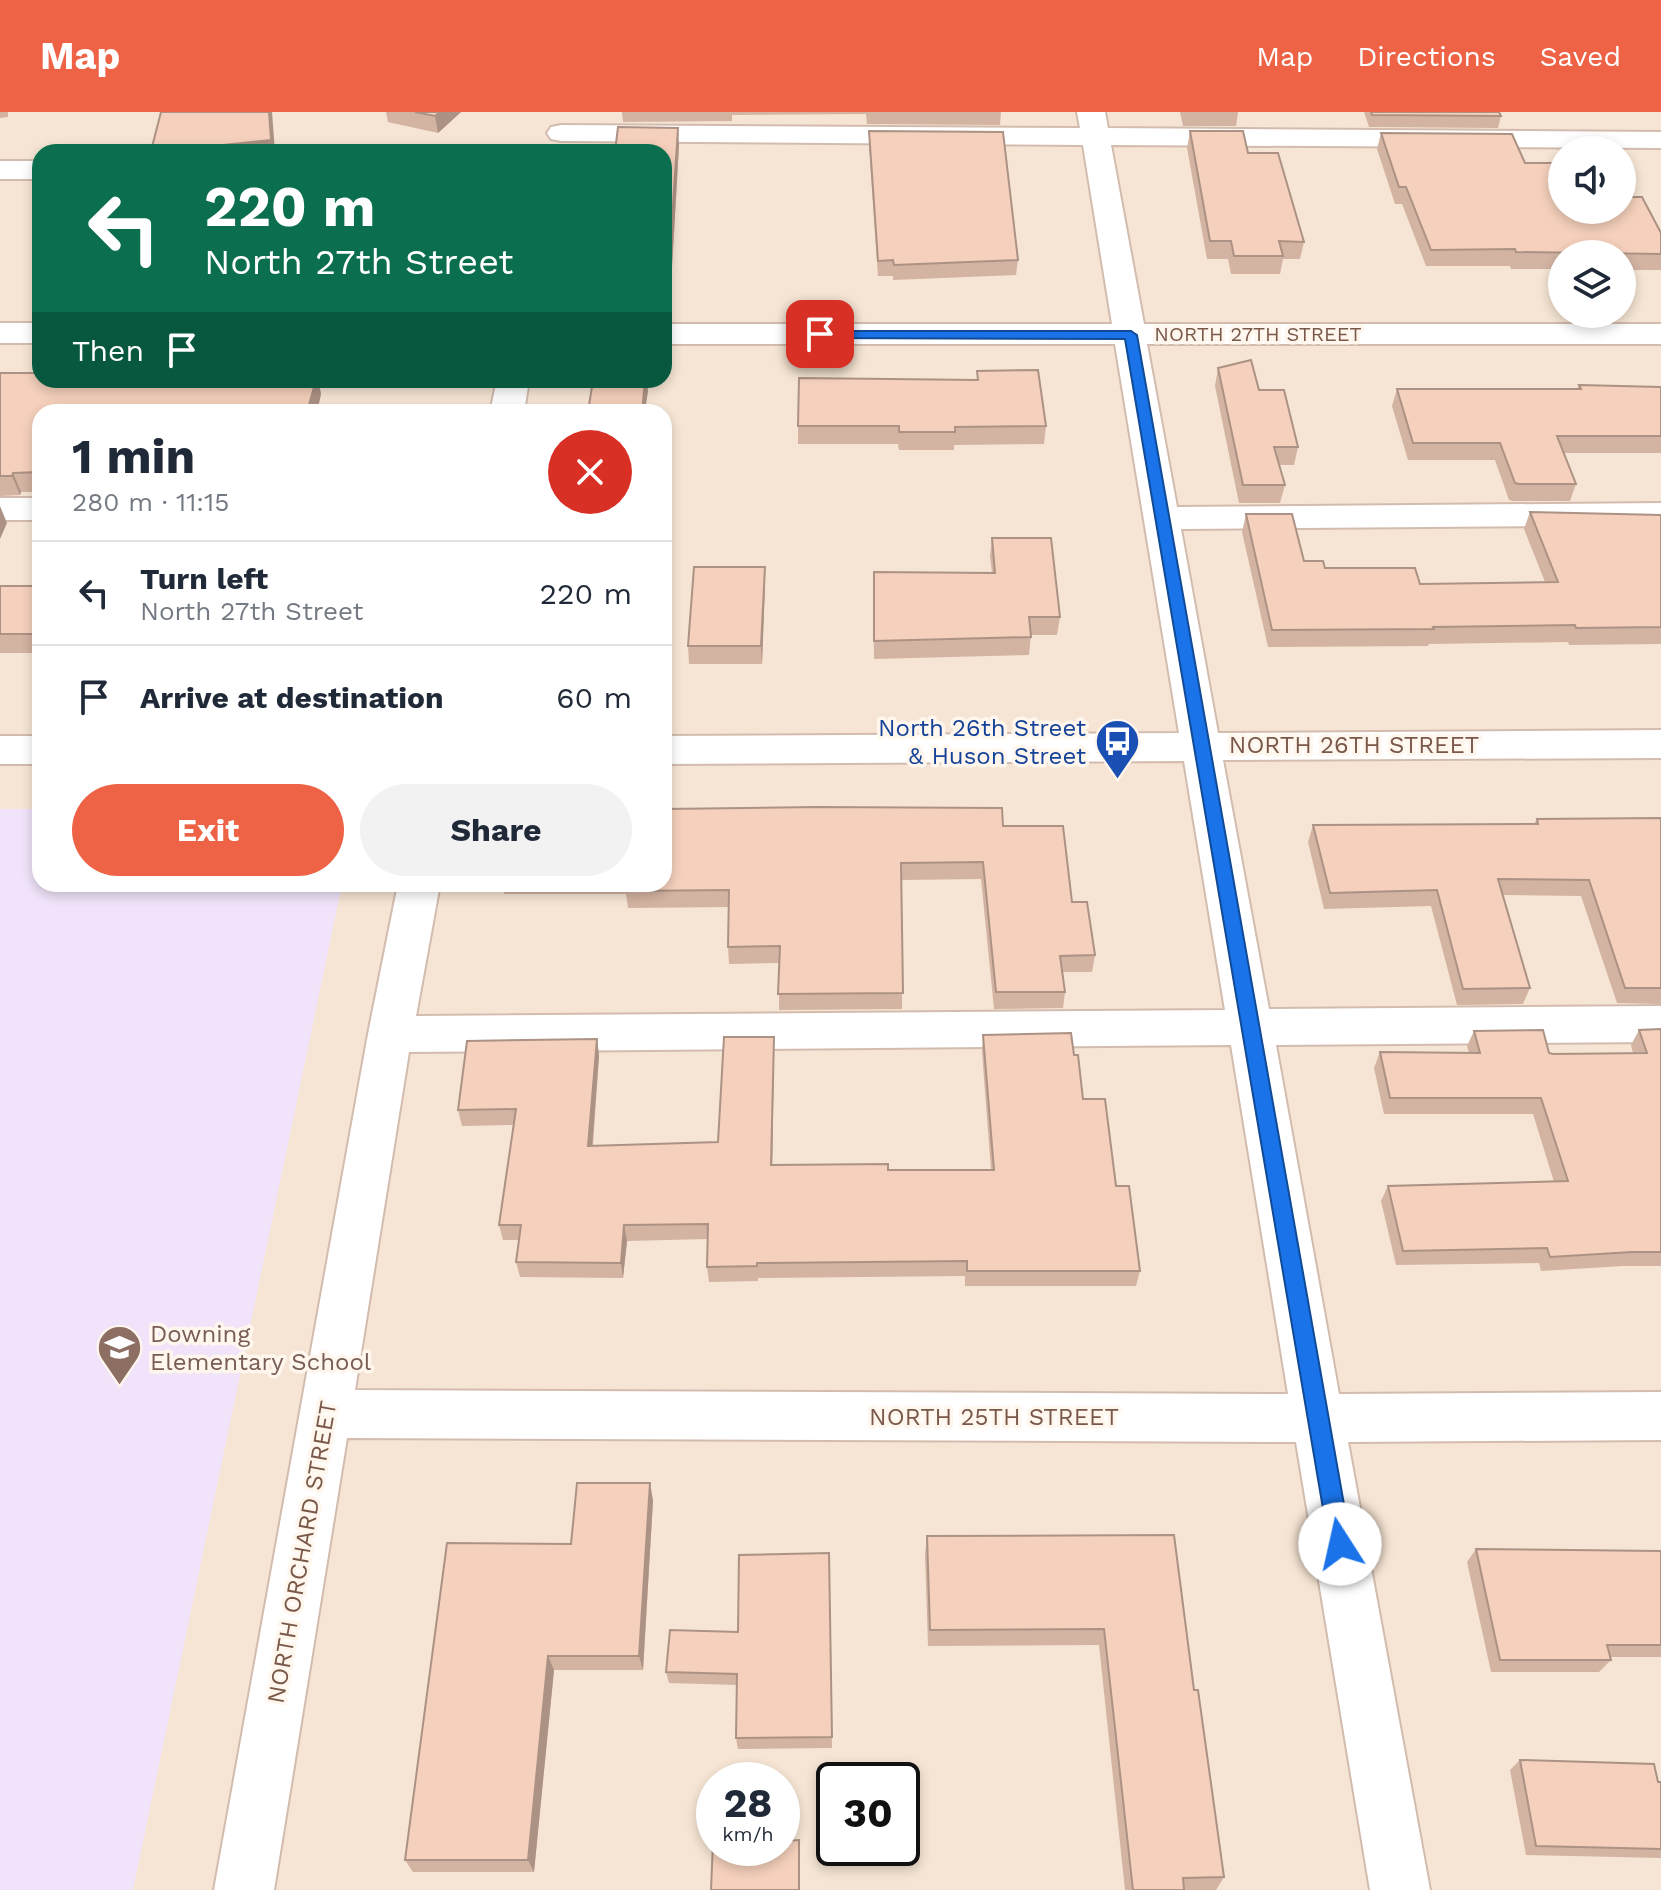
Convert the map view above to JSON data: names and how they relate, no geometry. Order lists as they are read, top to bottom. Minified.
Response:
{"streets":{"street":["NORTH 27TH STREET","NORTH 26TH STREET","NORTH 25TH STREET","NORTH ORCHARD STREET"]},"crossings":[["NORTH 25TH STREET","NORTH ORCHARD STREET"]],"places":{"bus stop":["North 26th Street & Huson Street"],"school or university":["Downing Elementary School"]},"page":{"header":"Map","nav":["Map","Directions","Saved"],"turn":["220 m","North 27th Street"],"then":"Then","heading":["1 min","280 m · 11:15"],"list":[{"name":"Turn left","note":"North 27th Street","value":"220 m"},{"name":"Arrive at destination","value":"60 m"}],"buttons":["Exit","Share"],"speed":"28 km/h","limit":"30"}}
